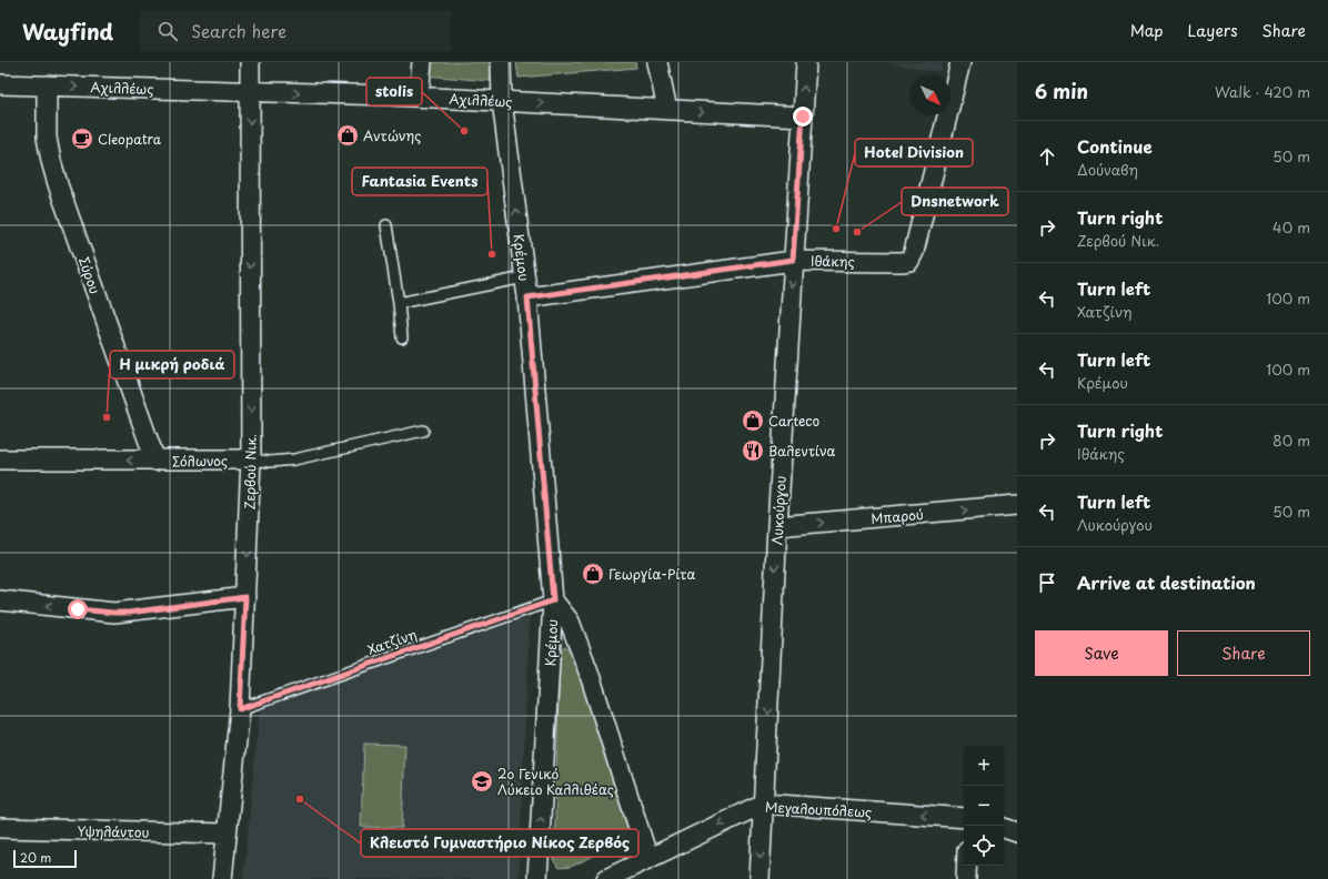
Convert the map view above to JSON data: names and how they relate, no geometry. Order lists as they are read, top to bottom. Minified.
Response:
{"streets":{"street":["Αχιλλέως","Κρέμου","Ιθάκης","Σύρου","Σόλωνος","Ζερβού Νικ.","Λυκούργου","Μπαρού","Μεγαλουπόλεως","Υψηλάντου"],"lane":["Χατζίνη"]},"crossings":[["Αχιλλέως","Κρέμου"],["Αχιλλέως","Σύρου"],["Αχιλλέως","Ζερβού Νικ."],["Αχιλλέως","Λυκούργου"],["Κρέμου","Ιθάκης"],["Κρέμου","Χατζίνη"],["Ιθάκης","Λυκούργου"],["Σύρου","Σόλωνος"],["Σόλωνος","Ζερβού Νικ."],["Ζερβού Νικ.","Χατζίνη"],["Ζερβού Νικ.","Υψηλάντου"],["Λυκούργου","Μπαρού"],["Λυκούργου","Μεγαλουπόλεως"]],"one_way":["Αχιλλέως","Ζερβού Νικ.","Μπαρού","Μεγαλουπόλεως"],"places":{"other":["stolis","Hotel Division","Dnsnetwork","Fantasia Events","Η μικρή ροδιά","Κλειστό Γυμναστήριο Νίκος Ζερβός"],"shop":["Αντώνης","Carteco","Γεωργία-Ρίτα"],"cafe":["Cleopatra"],"restaurant":["Βαλεντίνα"],"school or university":["2ο Γενικό Λύκειο Καλλιθέας"]},"scale_bar":"20 m","north":"bottom right","page":{"header":"Wayfind","search":"Search here","nav":["Map","Layers","Share"],"heading":["6 min","Walk · 420 m"],"list":[["Continue","Δούναβη","50 m"],["Turn right","Ζερβού Νικ.","40 m"],["Turn left","Χατζίνη","100 m"],["Turn left","Κρέμου","100 m"],["Turn right","Ιθάκης","80 m"],["Turn left","Λυκούργου","50 m"],"Arrive at destination"],"buttons":["Save","Share"],"map_buttons":["+","−"],"scale":"20 m"}}
